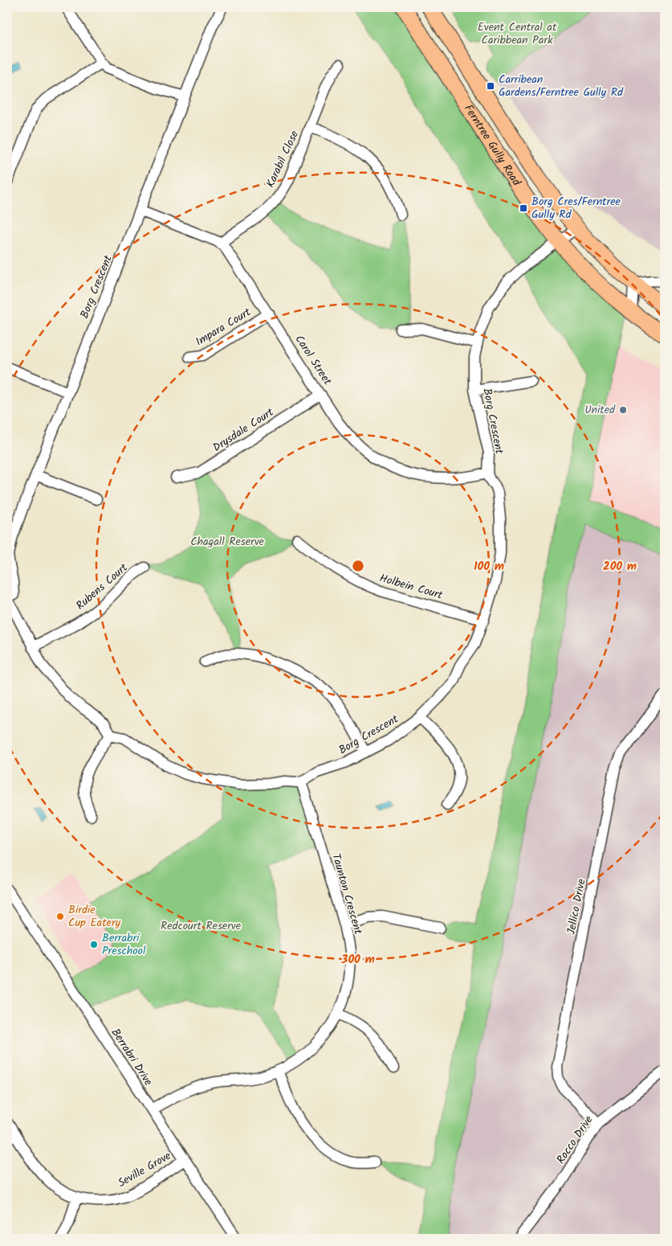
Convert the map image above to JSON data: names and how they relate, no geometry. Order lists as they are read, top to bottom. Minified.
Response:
{"streets":{"main road":["Ferntree Gully Road"],"street":["Karabil Close","Borg Crescent","Impara Court","Carol Street","Drysdale Court","Rubens Court","Holbein Court","Taunton Crescent","Jellico Drive","Berrabri Drive","Rocco Drive","Seville Grove"]},"crossings":[["Ferntree Gully Road","Borg Crescent"],["Karabil Close","Carol Street"],["Borg Crescent","Carol Street"],["Borg Crescent","Rubens Court"],["Borg Crescent","Holbein Court"],["Borg Crescent","Taunton Crescent"],["Impara Court","Carol Street"],["Carol Street","Drysdale Court"],["Taunton Crescent","Berrabri Drive"],["Jellico Drive","Rocco Drive"],["Berrabri Drive","Seville Grove"]],"parks":["Event Central at Caribbean Park","Chagall Reserve","Redcourt Reserve"],"places":{"transit":["Carribean Gardens/Ferntree Gully Rd","Borg Cres/Ferntree Gully Rd"],"other":["United","Birdie Cup Eatery","Berrabri Preschool"]},"rings":["100 m","200 m","300 m"]}
